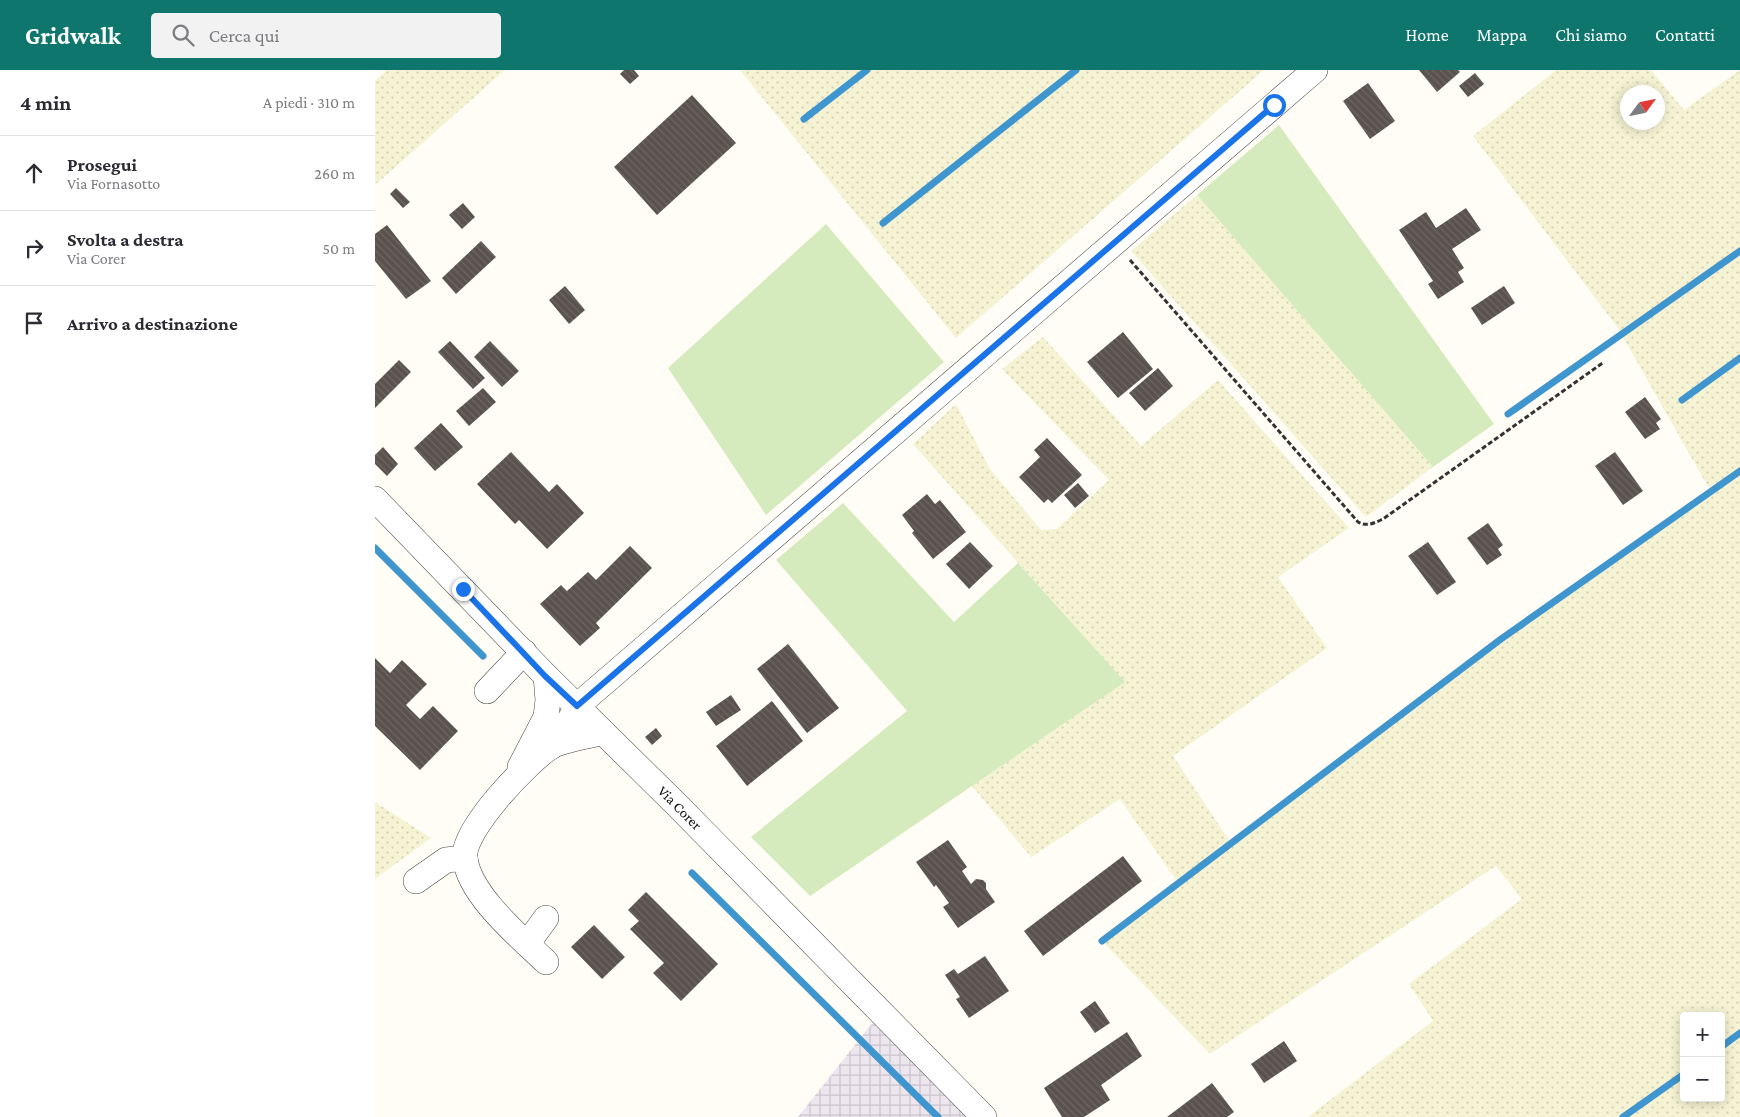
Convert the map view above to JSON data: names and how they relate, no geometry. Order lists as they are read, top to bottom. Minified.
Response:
{"streets":{"street":["Via Corer"]},"north":"top right","page":{"header":"Gridwalk","search":"Cerca qui","nav":["Home","Mappa","Chi siamo","Contatti"],"heading":["4 min","A piedi · 310 m"],"list":[["Prosegui","Via Fornasotto","260 m"],["Svolta a destra","Via Corer","50 m"],"Arrivo a destinazione"],"map_buttons":["+","−"]}}
